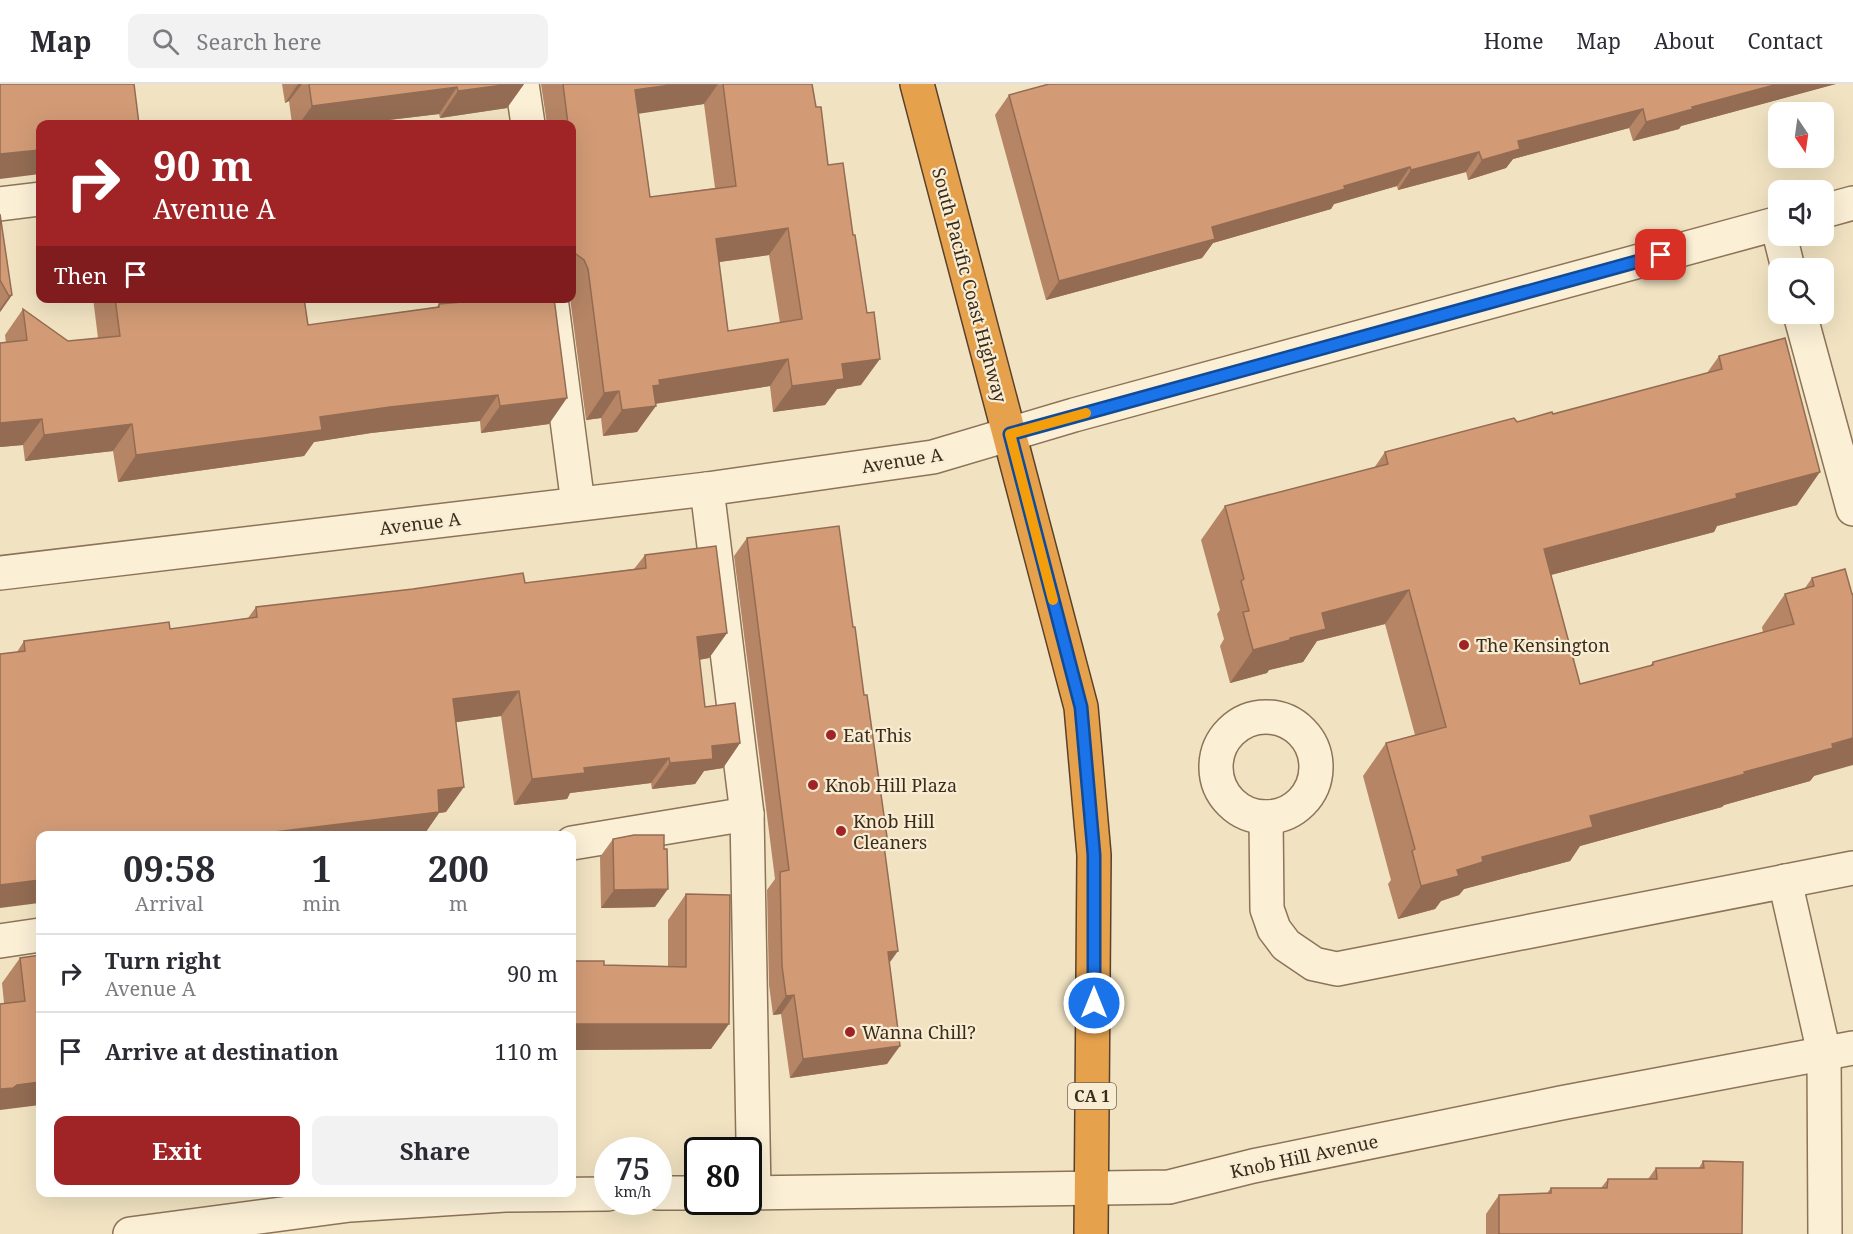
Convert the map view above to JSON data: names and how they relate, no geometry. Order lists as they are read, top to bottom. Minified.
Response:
{"streets":{"highway":["South Pacific Coast Highway","CA 1"],"street":["Avenue A","Knob Hill Avenue"]},"crossings":[["South Pacific Coast Highway","Avenue A"],["South Pacific Coast Highway","Knob Hill Avenue"]],"places":["The Kensington","Eat This","Knob Hill Plaza","Knob Hill Cleaners","Wanna Chill?"],"north":"bottom","page":{"header":"Map","search":"Search here","nav":["Home","Map","About","Contact"],"turn":["90 m","Avenue A"],"then":"Then","eta":["09:58","Arrival","1","min","200","m"],"list":[{"name":"Turn right","note":"Avenue A","value":"90 m"},{"name":"Arrive at destination","value":"110 m"}],"buttons":["Exit","Share"],"speed":"75 km/h","limit":"80"}}
